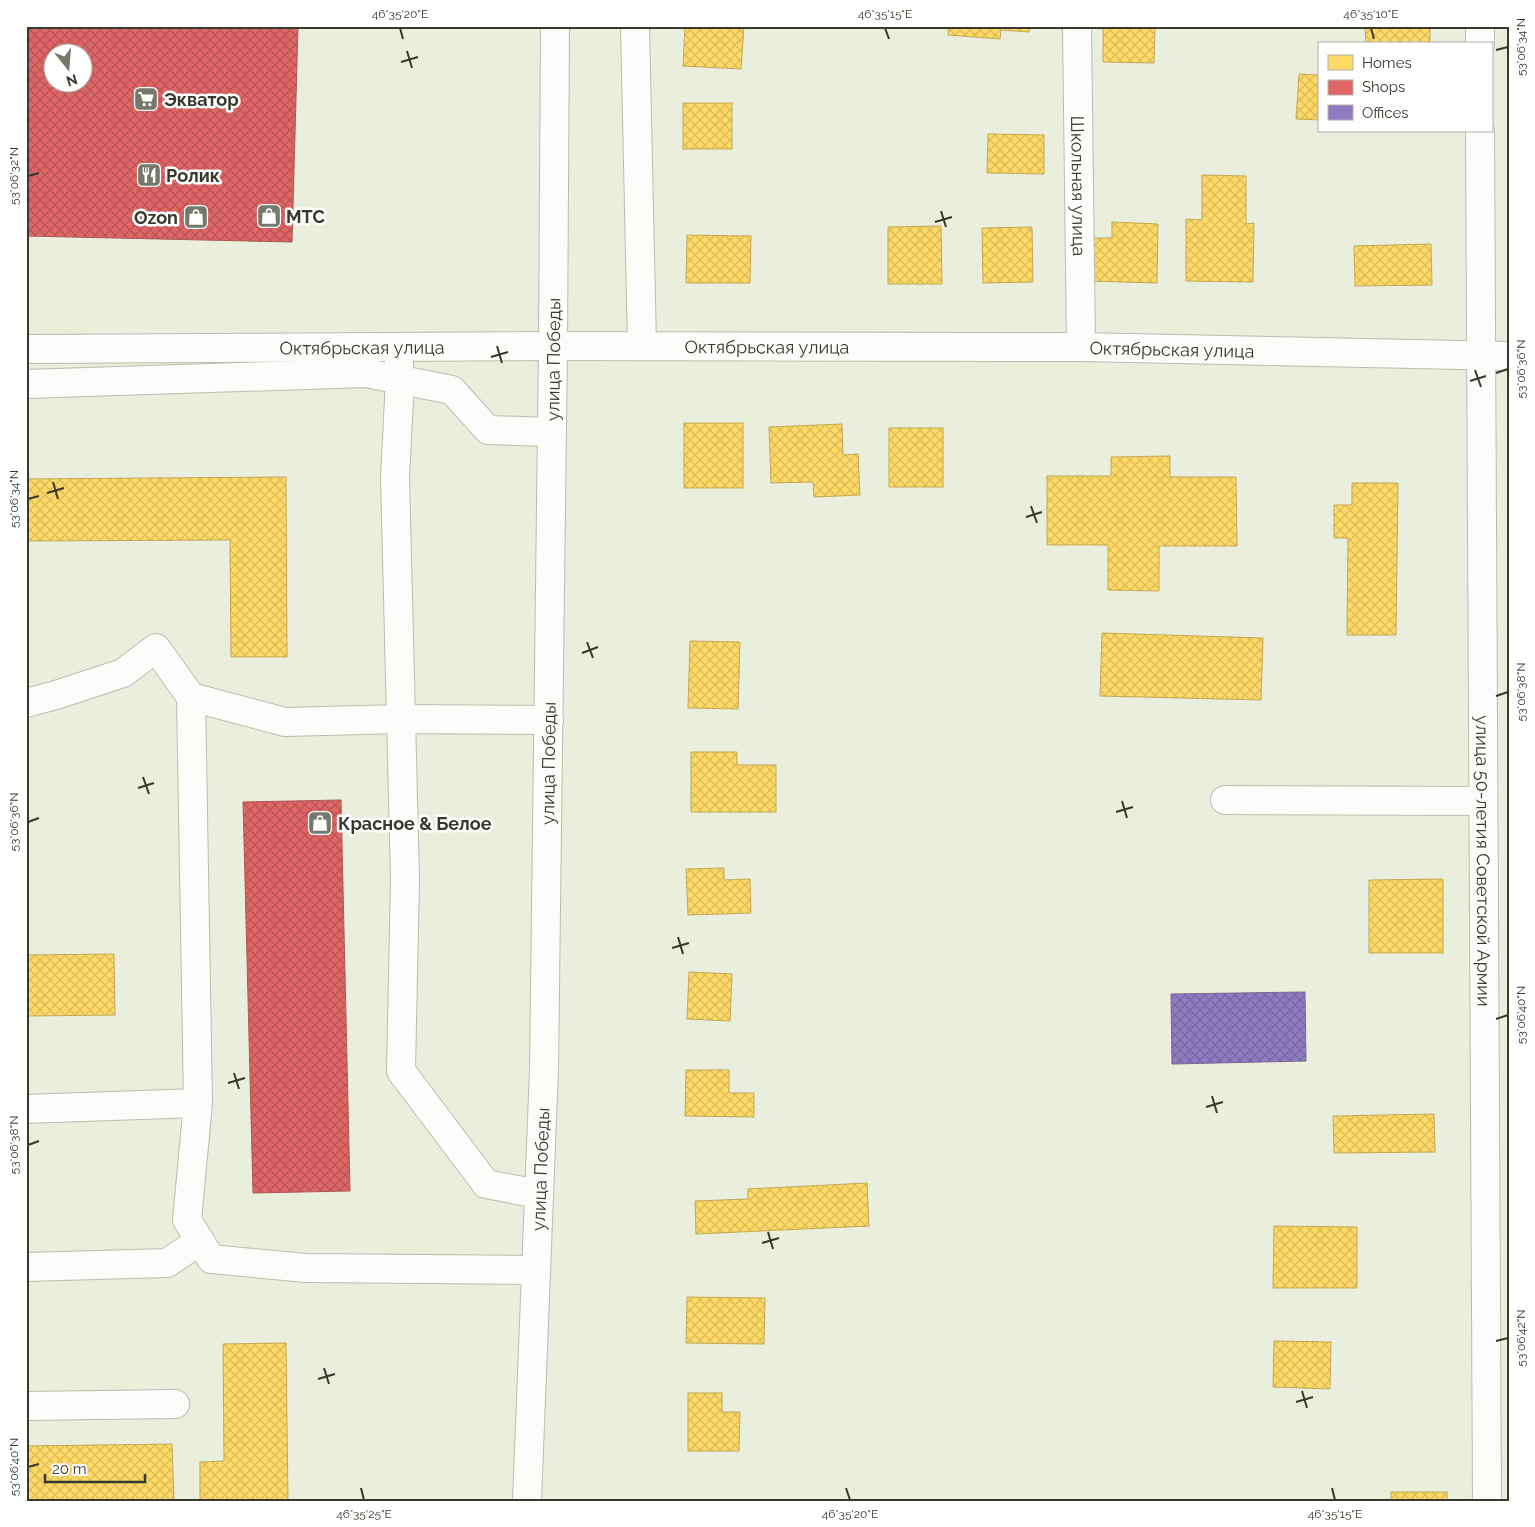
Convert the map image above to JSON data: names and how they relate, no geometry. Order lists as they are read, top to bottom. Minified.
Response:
{"streets":{"street":["Школьная улица","Октябрьская улица","улица Победы","улица 50-летия Советской Армии"]},"crossings":[["Школьная улица","Октябрьская улица"],["Октябрьская улица","улица Победы"],["Октябрьская улица","улица 50-летия Советской Армии"]],"places":{"supermarket":["Экватор"],"restaurant":["Ролик"],"shop":["МТС","Ozon","Красное & Белое"]},"legend":["Homes","Shops","Offices"],"scale_bar":"20 m","north":"bottom","coordinates":["46°35'20\"E","46°35'15\"E","46°35'10\"E","53°06'34\"N","53°06'32\"N","53°06'36\"N","53°06'38\"N","53°06'40\"N","53°06'42\"N","46°35'25\"E"]}
